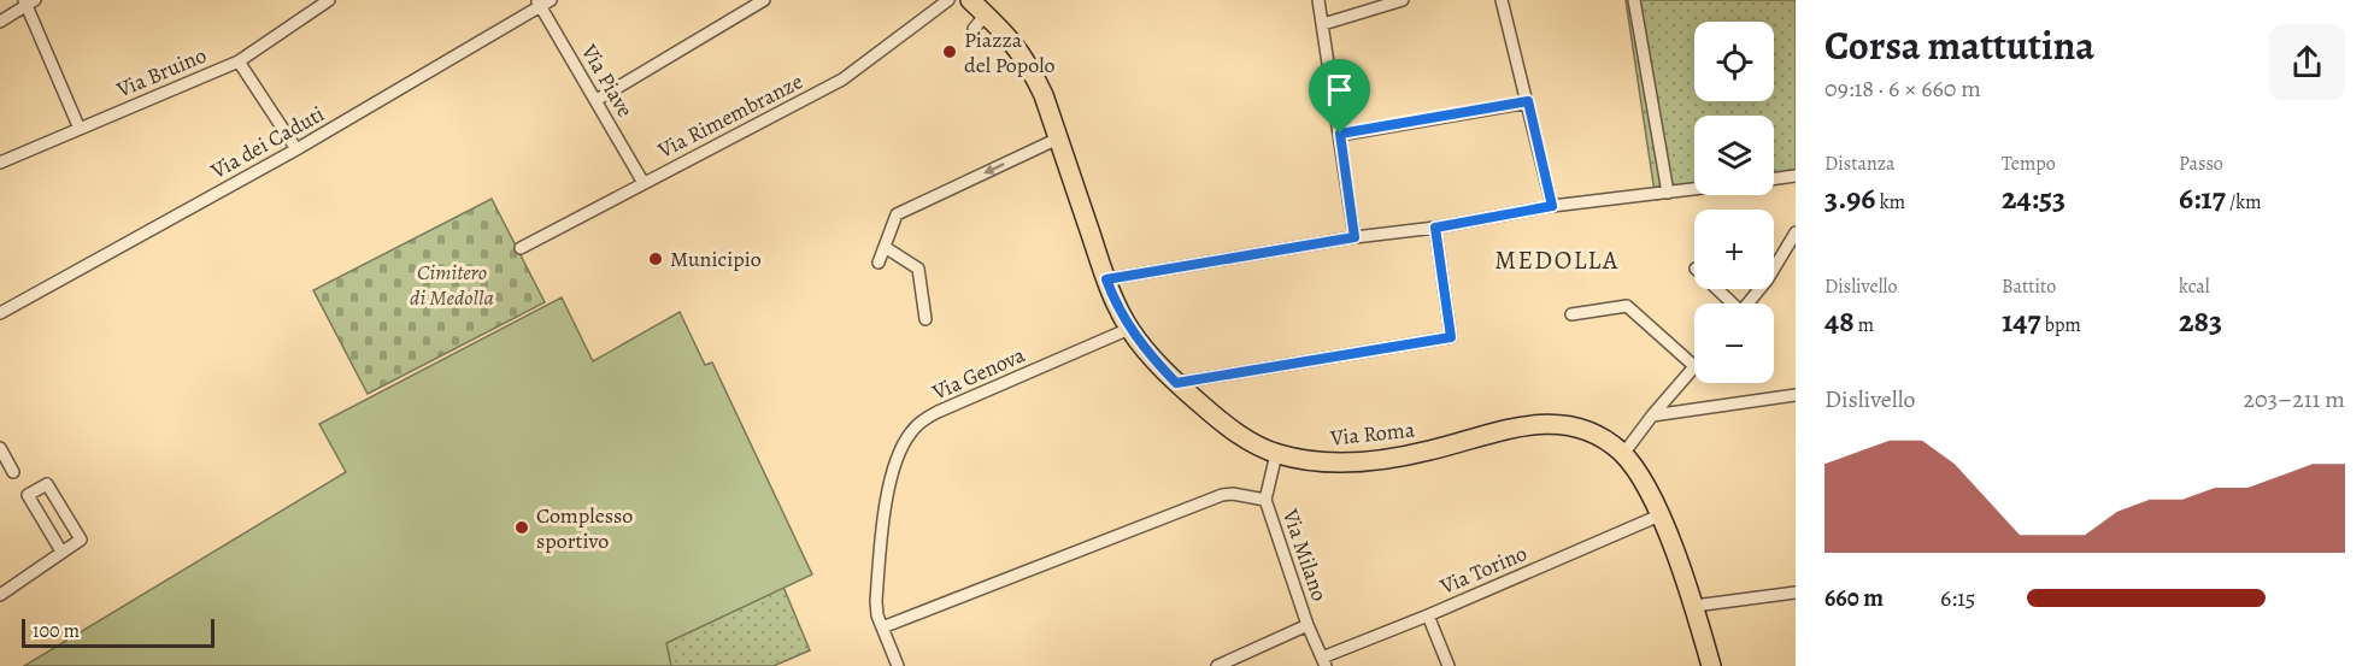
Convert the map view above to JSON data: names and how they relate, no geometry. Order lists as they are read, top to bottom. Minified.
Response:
{"streets":{"main road":["Via Roma"],"street":["Via Bruino","Via Piave","Via Rimembranze","Via dei Caduti","Via Genova","Via Milano","Via Torino"]},"crossings":[["Via Piave","Via Rimembranze"],["Via Piave","Via dei Caduti"],["Via Genova","Via Roma"],["Via Roma","Via Milano"],["Via Roma","Via Torino"],["Via Milano","Via Torino"]],"districts":["MEDOLLA"],"parks":["Cimitero di Medolla"],"places":["Piazza del Popolo","Municipio","Complesso sportivo"],"scale_bar":"100 m","page":{"heading":["Corsa mattutina","09:18 · 6 × 660 m"],"map_buttons":["+","−"],"stats":[["Distanza","3.96 km"],["Tempo","24:53"],["Passo","6:17 /km"],["Dislivello","48 m"],["Battito","147 bpm"],["kcal","283"]],"chart":["Dislivello","203–211 m"],"list":[{"name":"660 m","note":"6:15"}],"scale":"100 m"}}
